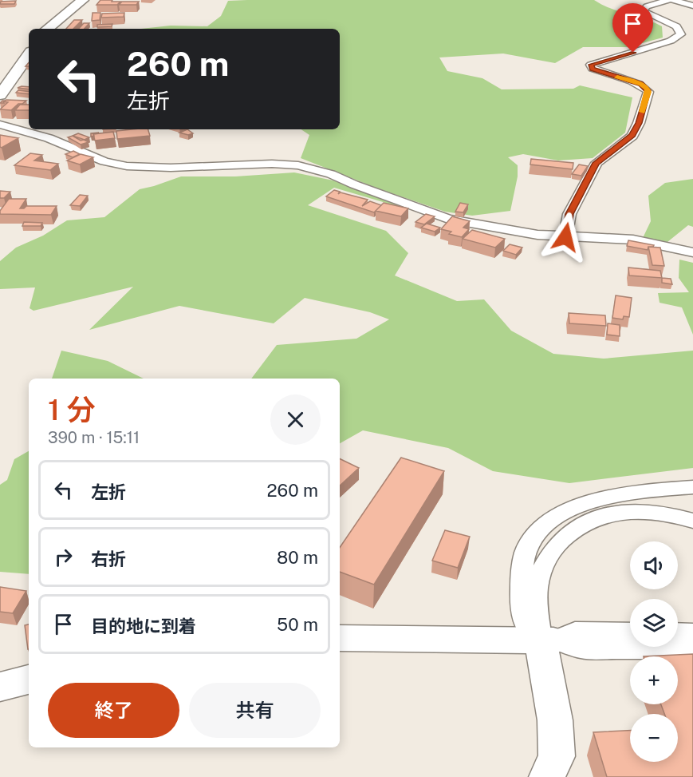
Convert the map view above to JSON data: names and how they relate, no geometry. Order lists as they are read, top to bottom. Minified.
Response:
{"page":{"turn":["260 m","左折"],"heading":["1 分","390 m · 15:11"],"list":[{"name":"左折","value":"260 m"},{"name":"右折","value":"80 m"},{"name":"目的地に到着","value":"50 m"}],"map_buttons":["+","−"],"buttons":["終了","共有"]}}
